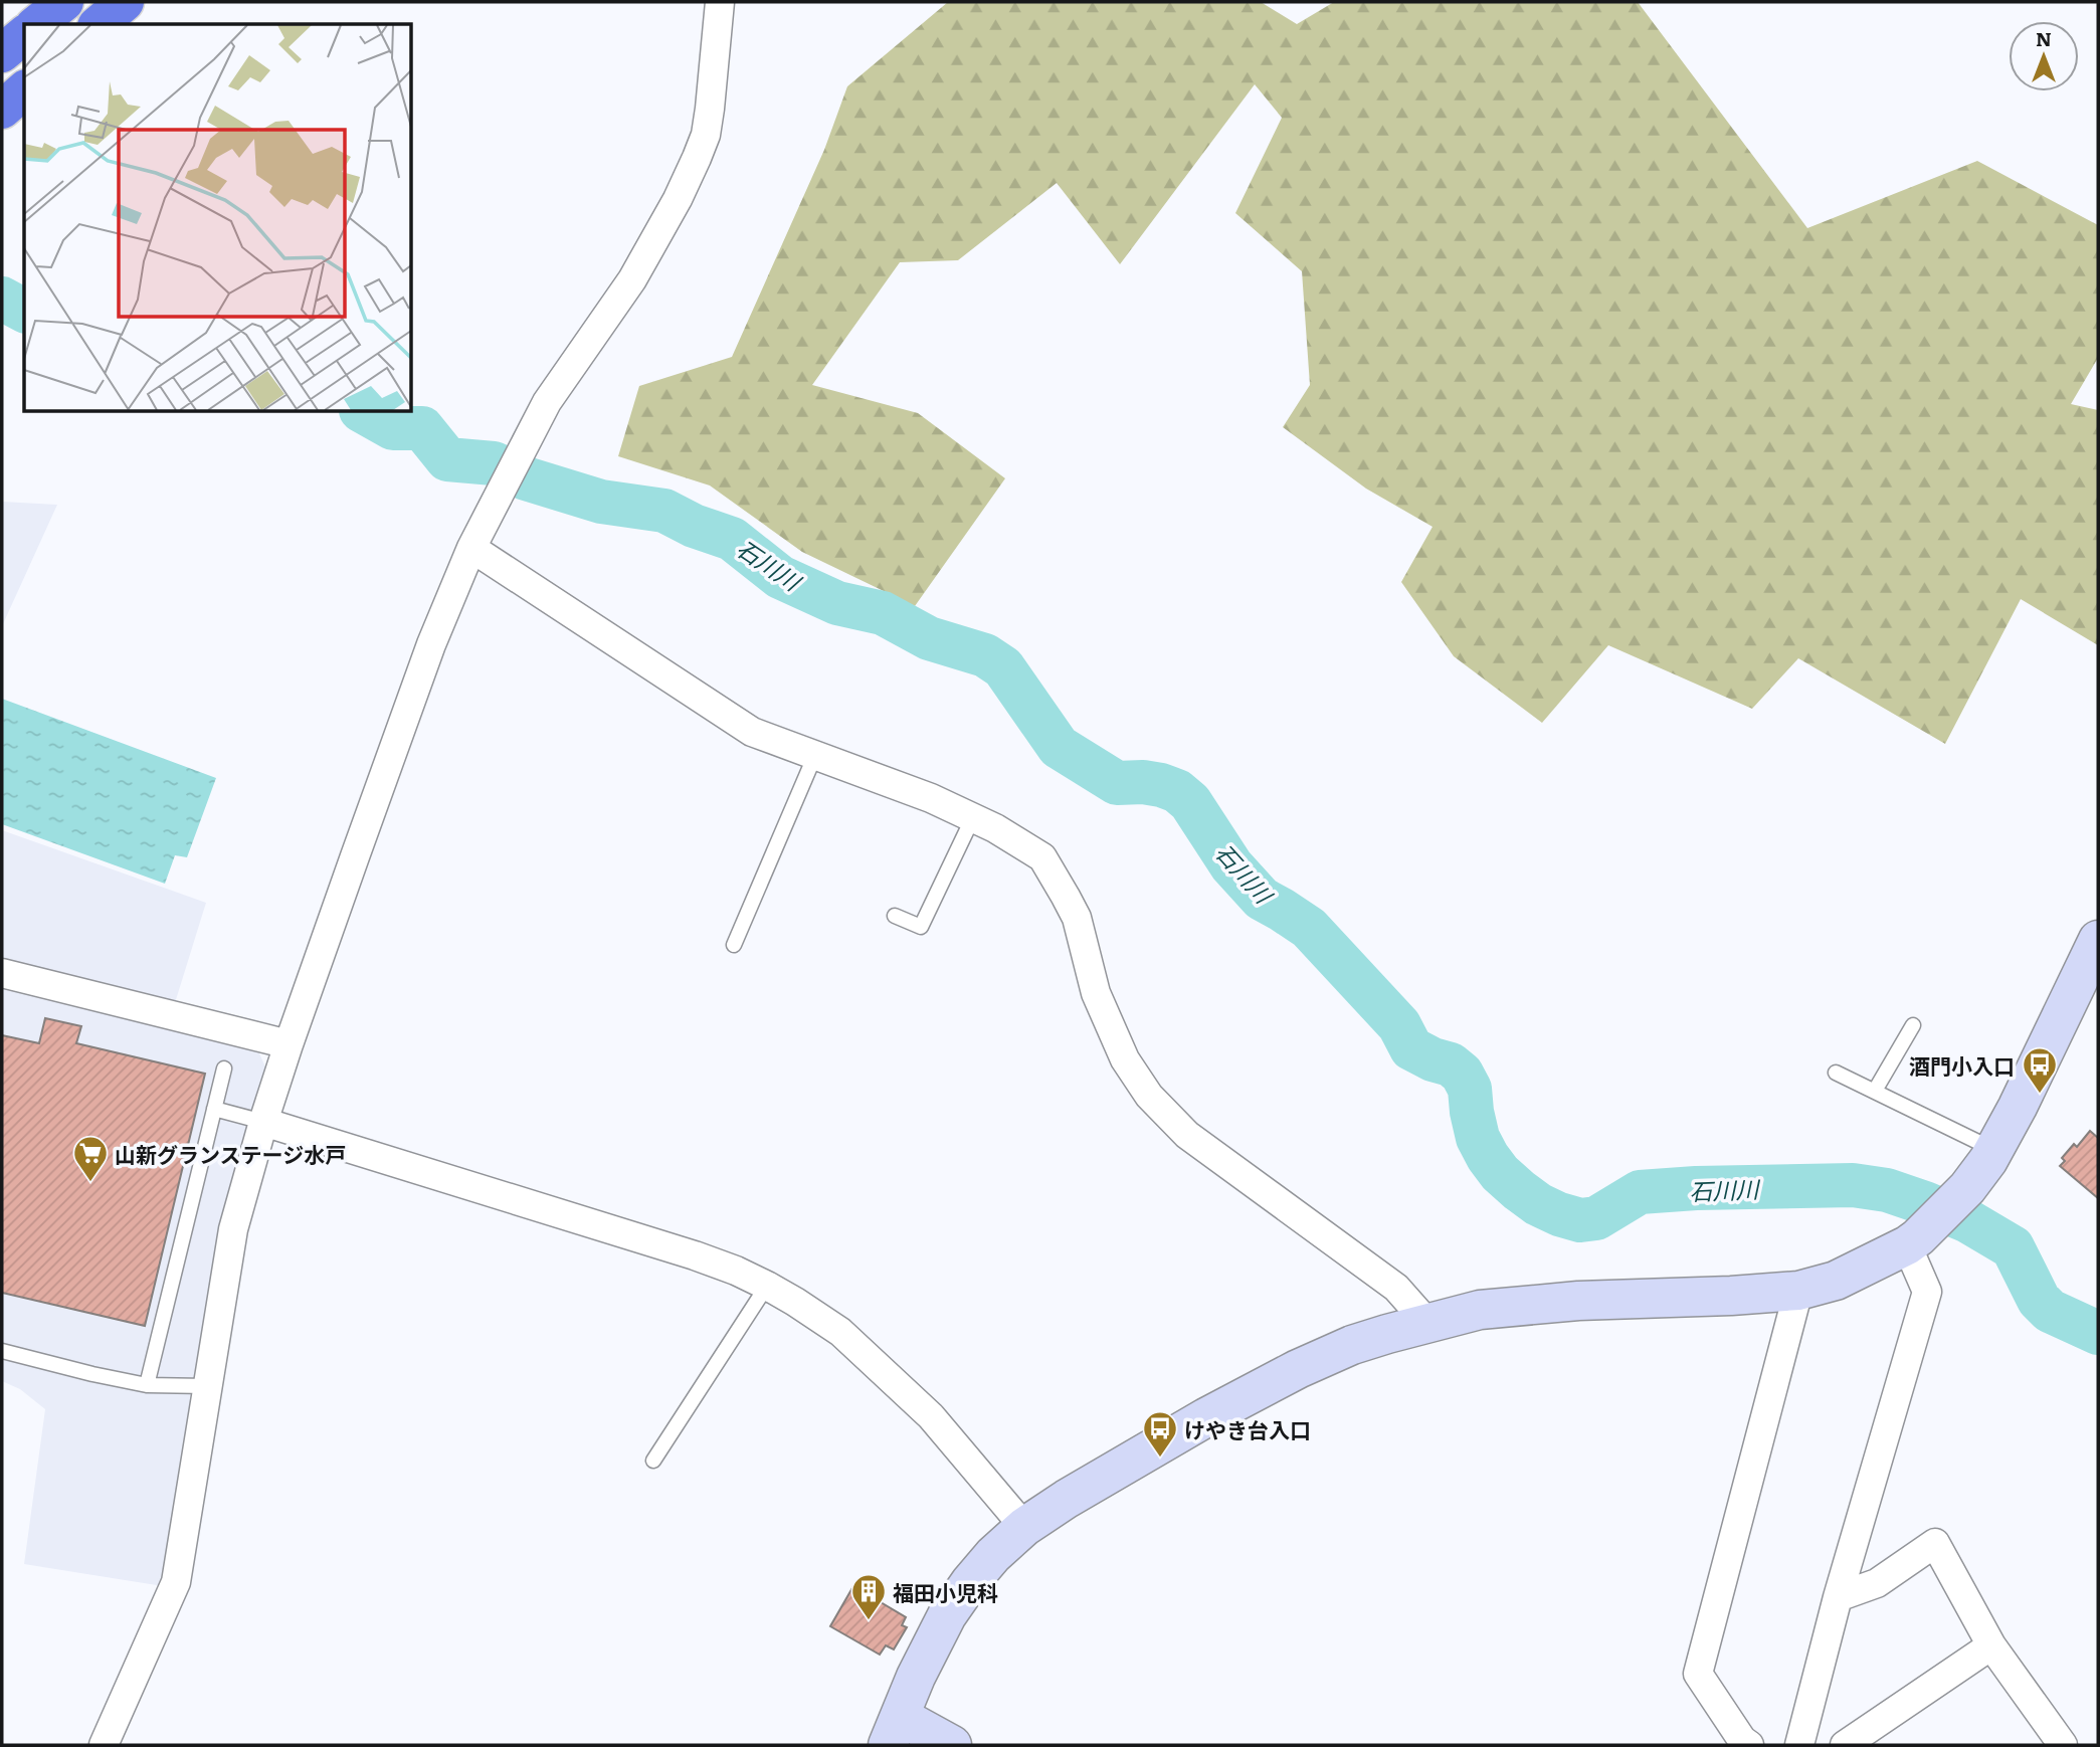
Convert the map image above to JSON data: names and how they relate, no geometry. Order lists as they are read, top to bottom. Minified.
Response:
{"water":["石川川"],"places":{"bus stop":["酒門小入口","けやき台入口"],"supermarket":["山新グランステージ水戸"],"building":["福田小児科"]},"north":"top"}
